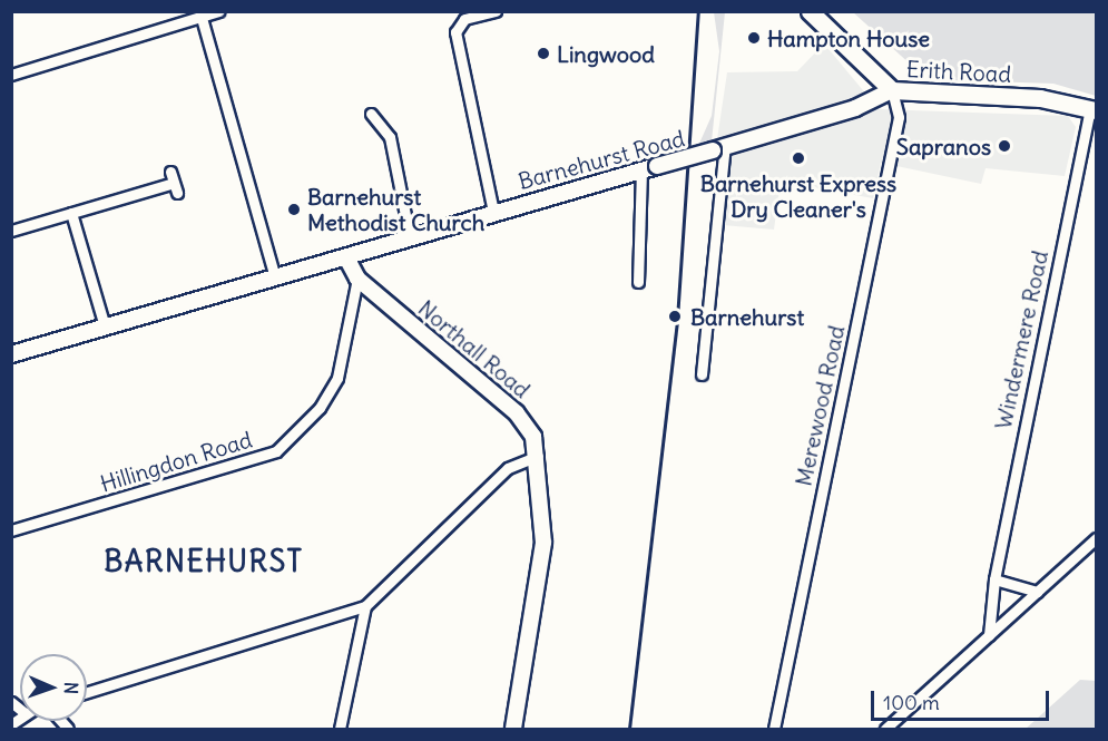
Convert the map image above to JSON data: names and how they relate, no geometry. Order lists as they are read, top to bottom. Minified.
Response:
{"streets":{"main road":["Erith Road"],"street":["Barnehurst Road","Windermere Road","Northall Road","Merewood Road","Hillingdon Road"]},"crossings":[["Erith Road","Barnehurst Road"],["Erith Road","Windermere Road"],["Erith Road","Merewood Road"],["Barnehurst Road","Northall Road"],["Barnehurst Road","Merewood Road"],["Northall Road","Hillingdon Road"]],"districts":["BARNEHURST"],"places":["Hampton House","Lingwood","Sapranos","Barnehurst Express Dry Cleaner's","Barnehurst Methodist Church","Barnehurst"],"scale_bar":"100 m","north":"right"}
